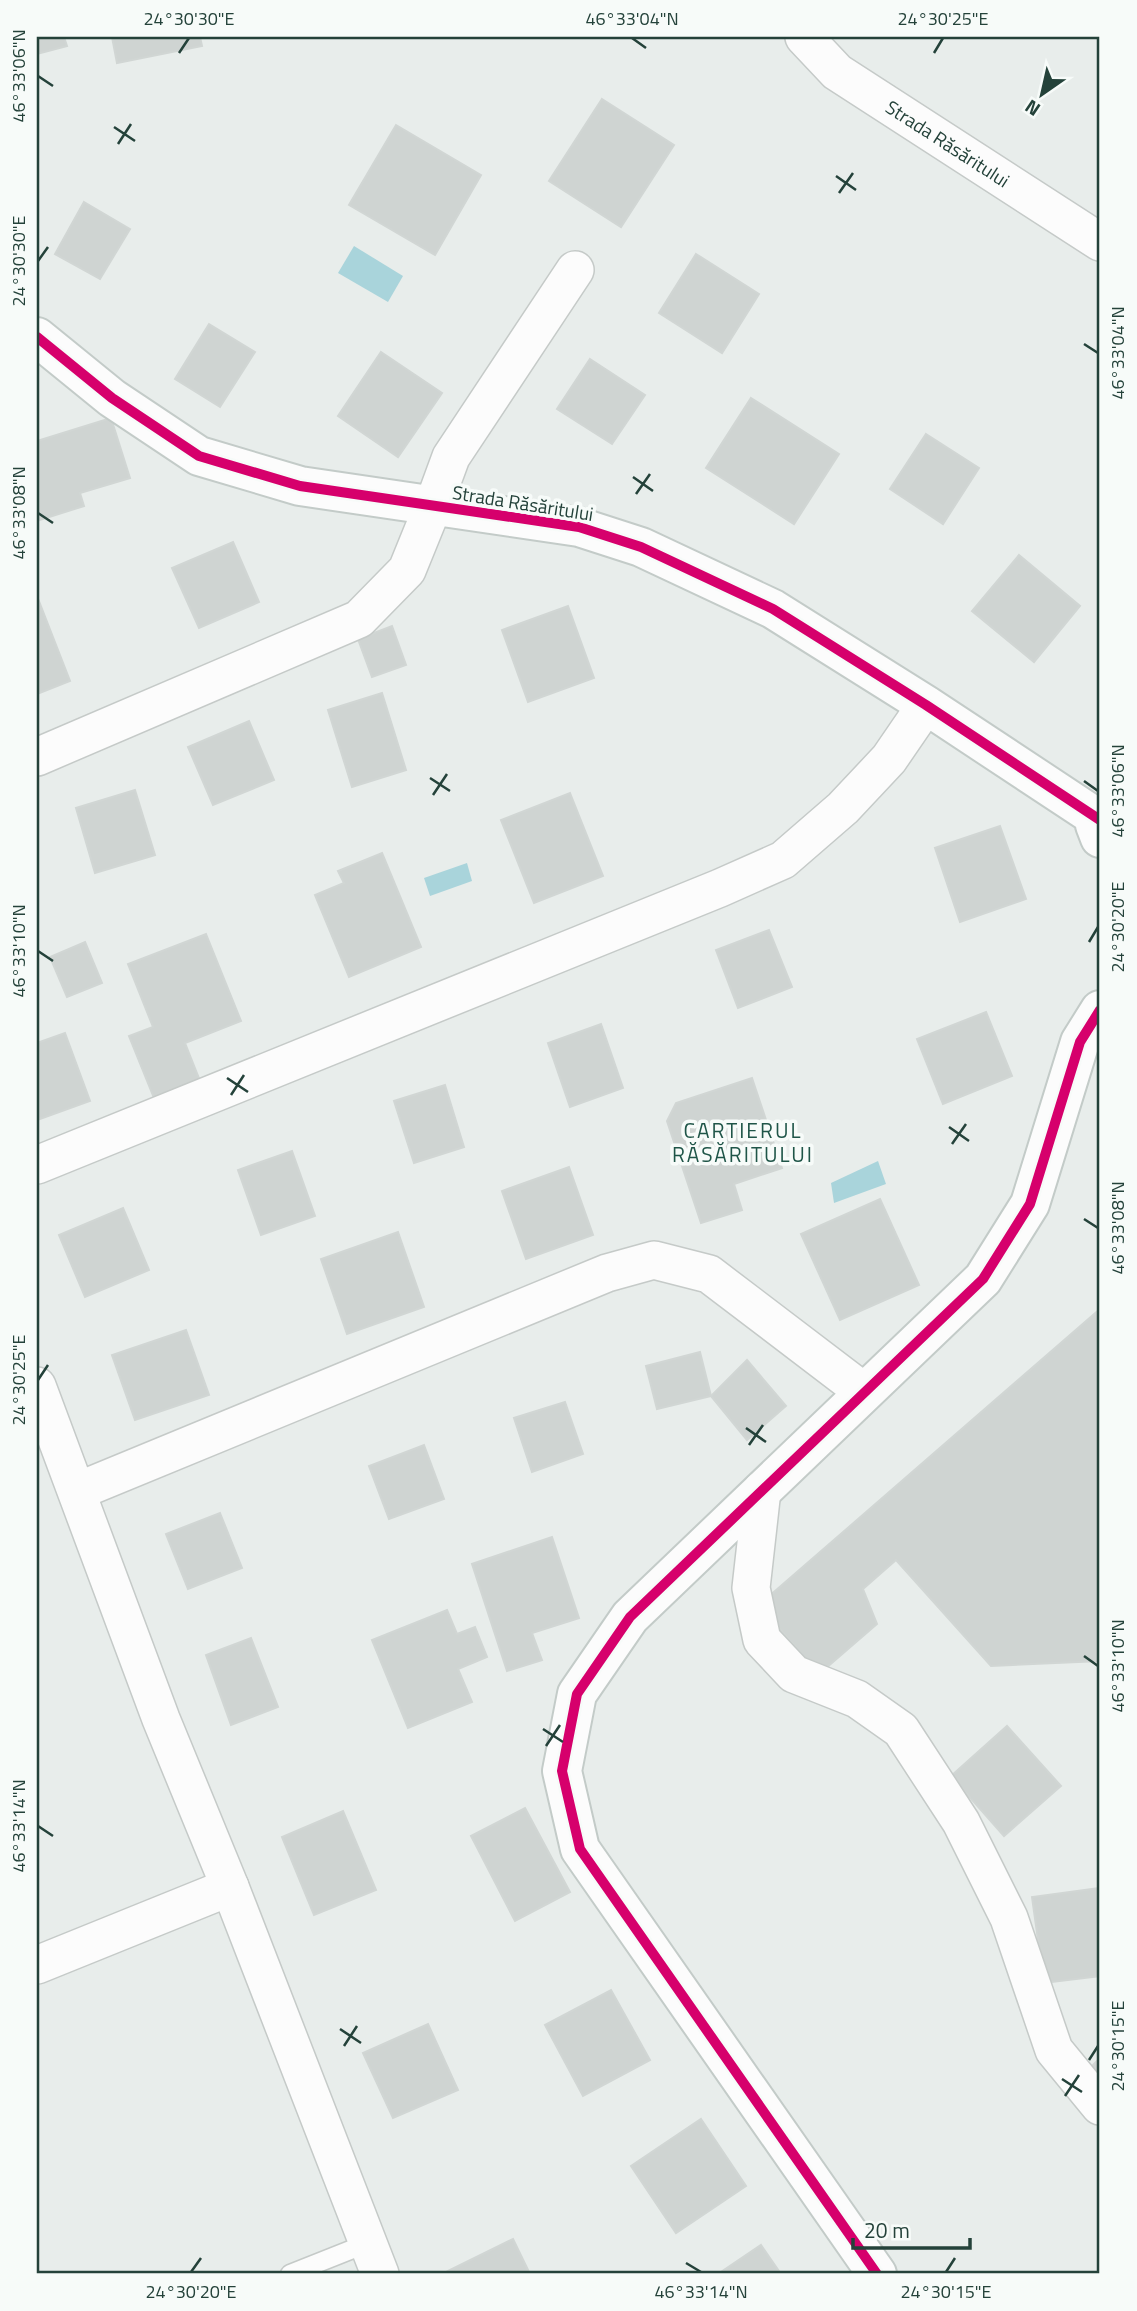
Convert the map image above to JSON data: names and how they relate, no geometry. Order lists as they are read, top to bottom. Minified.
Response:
{"streets":{"street":["Strada Răsăritului"]},"districts":["CARTIERUL RĂSĂRITULUI"],"scale_bar":"20 m","north":"bottom left","coordinates":["24°30'30\"E","46°33'04\"N","24°30'25\"E","46°33'06\"N","46°33'08\"N","24°30'20\"E","46°33'10\"N","46°33'14\"N","24°30'15\"E"]}
